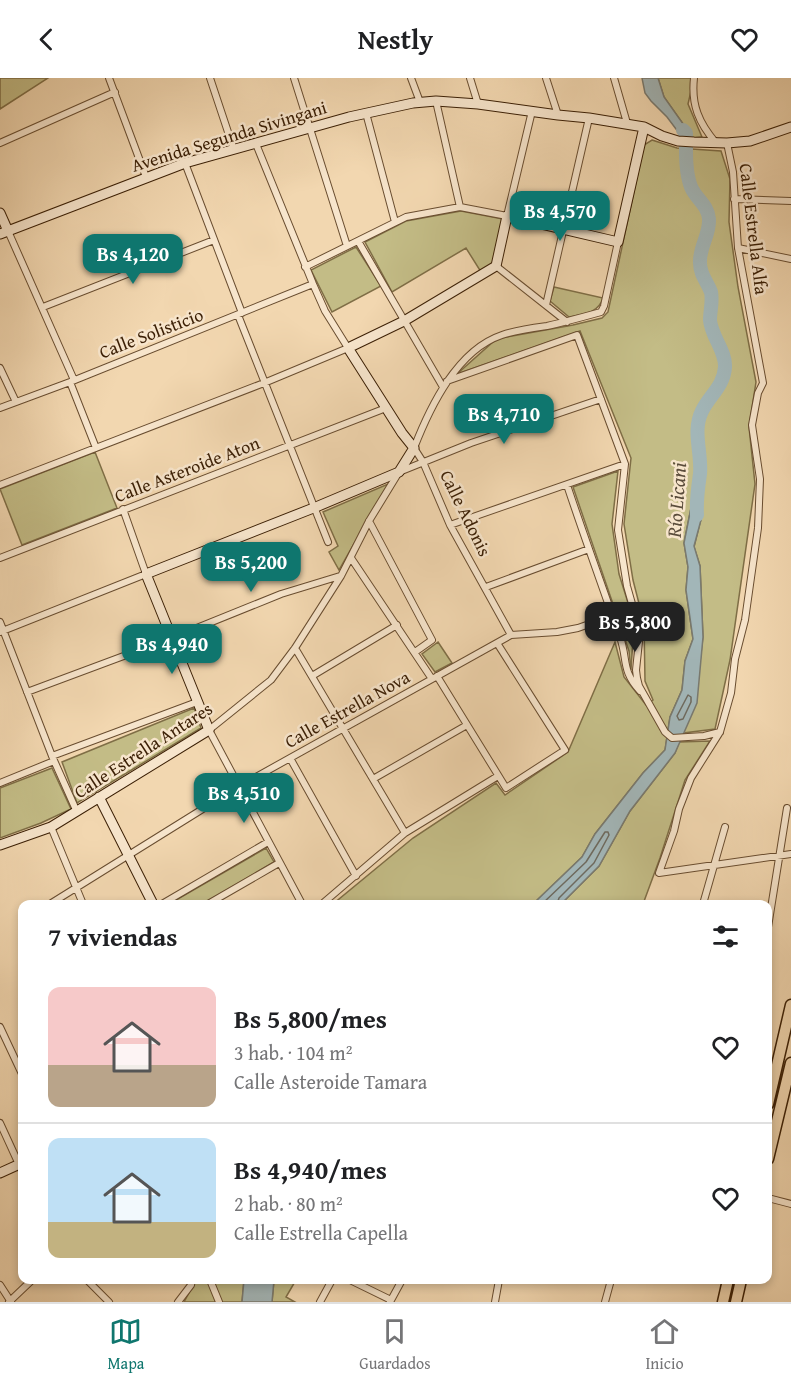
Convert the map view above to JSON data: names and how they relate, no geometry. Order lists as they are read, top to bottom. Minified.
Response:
{"streets":{"street":["Avenida Segunda Sivingani","Calle Estrella Alfa","Calle Solisticio","Calle Asteroide Aton","Calle Adonis","Calle Estrella Nova","Calle Estrella Antares"]},"crossings":[["Avenida Segunda Sivingani","Calle Estrella Alfa"],["Avenida Segunda Sivingani","Calle Estrella Antares"],["Calle Asteroide Aton","Calle Adonis"],["Calle Adonis","Calle Estrella Nova"],["Calle Adonis","Calle Estrella Antares"]],"water":["Río Licani"],"page":{"header":"Nestly","price":["Bs 4,570","Bs 4,120","Bs 4,710","Bs 5,200","Bs 5,800","Bs 4,940","Bs 4,510"],"heading":"7 viviendas","list":[{"name":"Bs 5,800/mes","note":"3 hab. · 104 m² · Calle Asteroide Tamara"},{"name":"Bs 4,940/mes","note":"2 hab. · 80 m² · Calle Estrella Capella"}],"tabs":["Mapa","Guardados","Inicio"]}}
